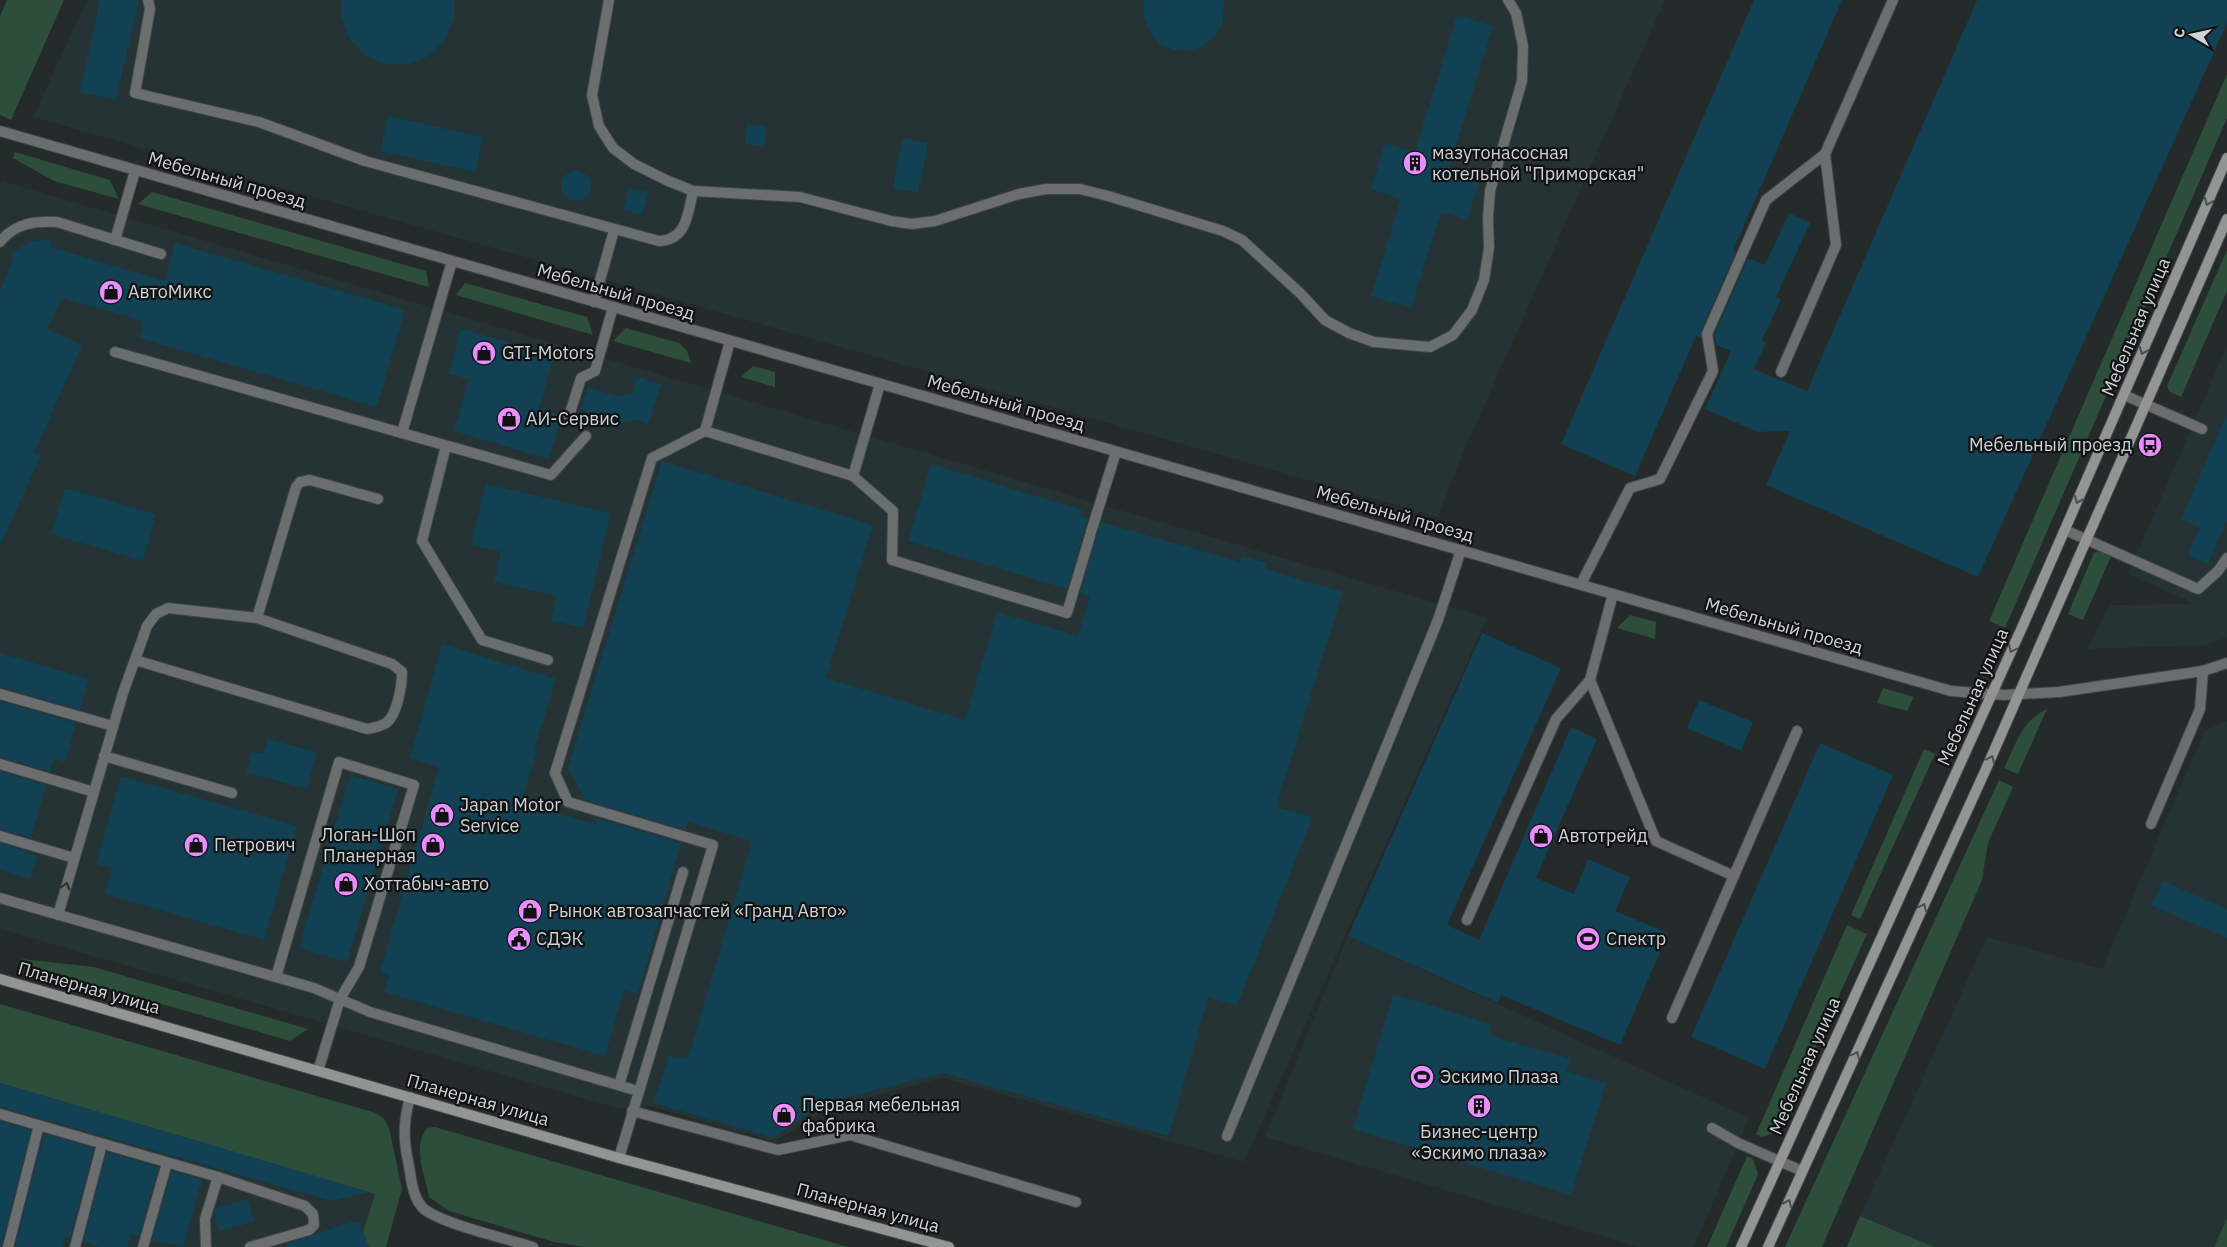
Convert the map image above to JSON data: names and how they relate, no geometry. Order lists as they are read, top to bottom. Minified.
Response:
{"streets":{"street":["Мебельный проезд","Мебельная улица","Планерная улица"]},"crossings":[["Мебельный проезд","Мебельная улица"]],"places":{"building":["мазутонасосная котельной \"Приморская\"","Бизнес-центр «Эскимо плаза»"],"shop":["АвтоМикс","GTI-Motors","АИ-Сервис","Japan Motor Service","Автотрейд","Петрович","Логан-Шоп Планерная","Хоттабыч-авто","Рынок автозапчастей «Гранд Авто»","Первая мебельная фабрика"],"bus stop":["Мебельный проезд"],"public building":["СДЭК"],"sports":["Спектр","Эскимо Плаза"]},"north":"left"}
